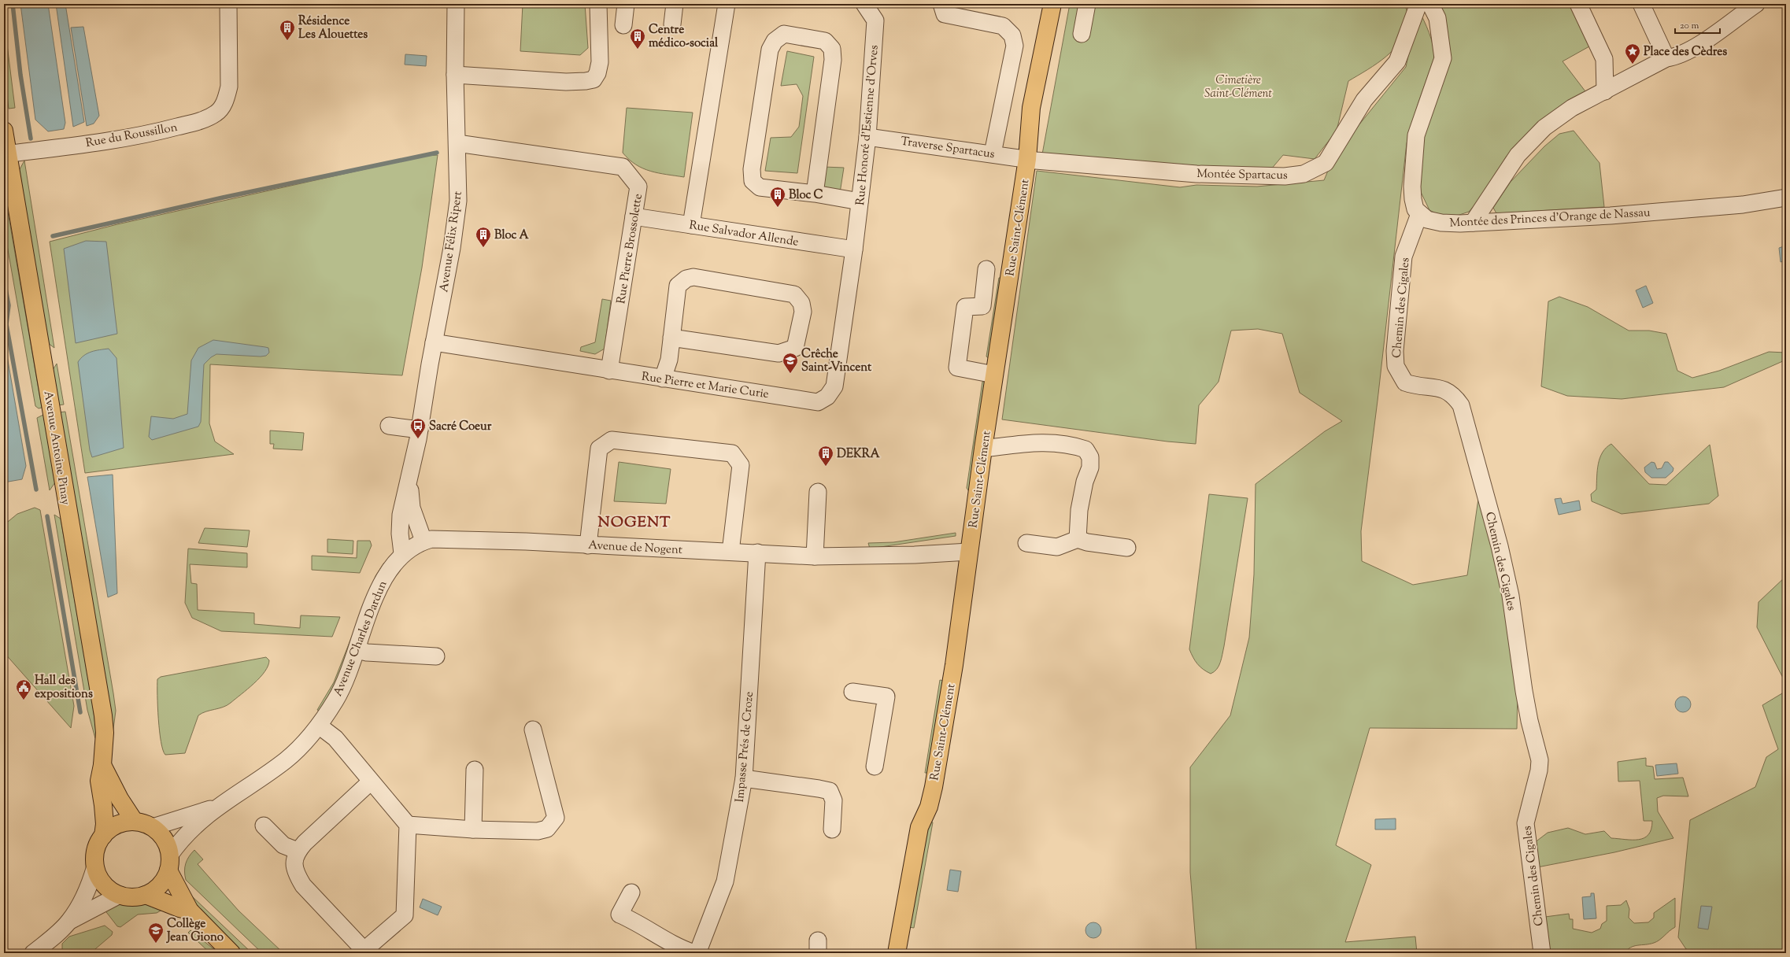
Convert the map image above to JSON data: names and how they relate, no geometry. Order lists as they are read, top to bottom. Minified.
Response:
{"streets":{"main road":["Rue Saint-Clément","Avenue Antoine Pinay"],"street":["Rue Honoré d'Estienne d'Orves","Rue du Roussillon","Traverse Spartacus","Montée Spartacus","Montée des Princes d'Orange de Nassau","Rue Salvador Allende","Avenue Félix Ripert","Rue Pierre Brossolette","Chemin des Cigales","Rue Pierre et Marie Curie","Avenue de Nogent","Avenue Charles Dardun","Impasse Prés de Croze"]},"crossings":[["Rue Honoré d'Estienne d'Orves","Traverse Spartacus"],["Rue Honoré d'Estienne d'Orves","Rue Salvador Allende"],["Rue Honoré d'Estienne d'Orves","Rue Pierre et Marie Curie"],["Rue du Roussillon","Avenue Antoine Pinay"],["Traverse Spartacus","Montée Spartacus"],["Traverse Spartacus","Rue Saint-Clément"],["Montée Spartacus","Rue Saint-Clément"],["Montée des Princes d'Orange de Nassau","Chemin des Cigales"],["Rue Saint-Clément","Avenue de Nogent"],["Rue Salvador Allende","Rue Pierre Brossolette"],["Rue Salvador Allende","Rue Pierre et Marie Curie"],["Avenue Félix Ripert","Rue Pierre Brossolette"],["Avenue Félix Ripert","Rue Pierre et Marie Curie"],["Avenue Félix Ripert","Avenue de Nogent"],["Avenue Félix Ripert","Avenue Charles Dardun"],["Rue Pierre Brossolette","Rue Pierre et Marie Curie"],["Avenue Antoine Pinay","Avenue Charles Dardun"],["Avenue de Nogent","Avenue Charles Dardun"],["Avenue de Nogent","Impasse Prés de Croze"]],"districts":["NOGENT"],"parks":["Cimetière Saint-Clément"],"places":{"building":["Résidence Les Alouettes","Centre médico-social","Bloc C","Bloc A","DEKRA"],"place":["Place des Cèdres"],"school or university":["Crêche Saint-Vincent","Collège Jean Giono"],"bus stop":["Sacré Coeur"],"public building":["Hall des expositions"]},"scale_bar":"20 m"}
